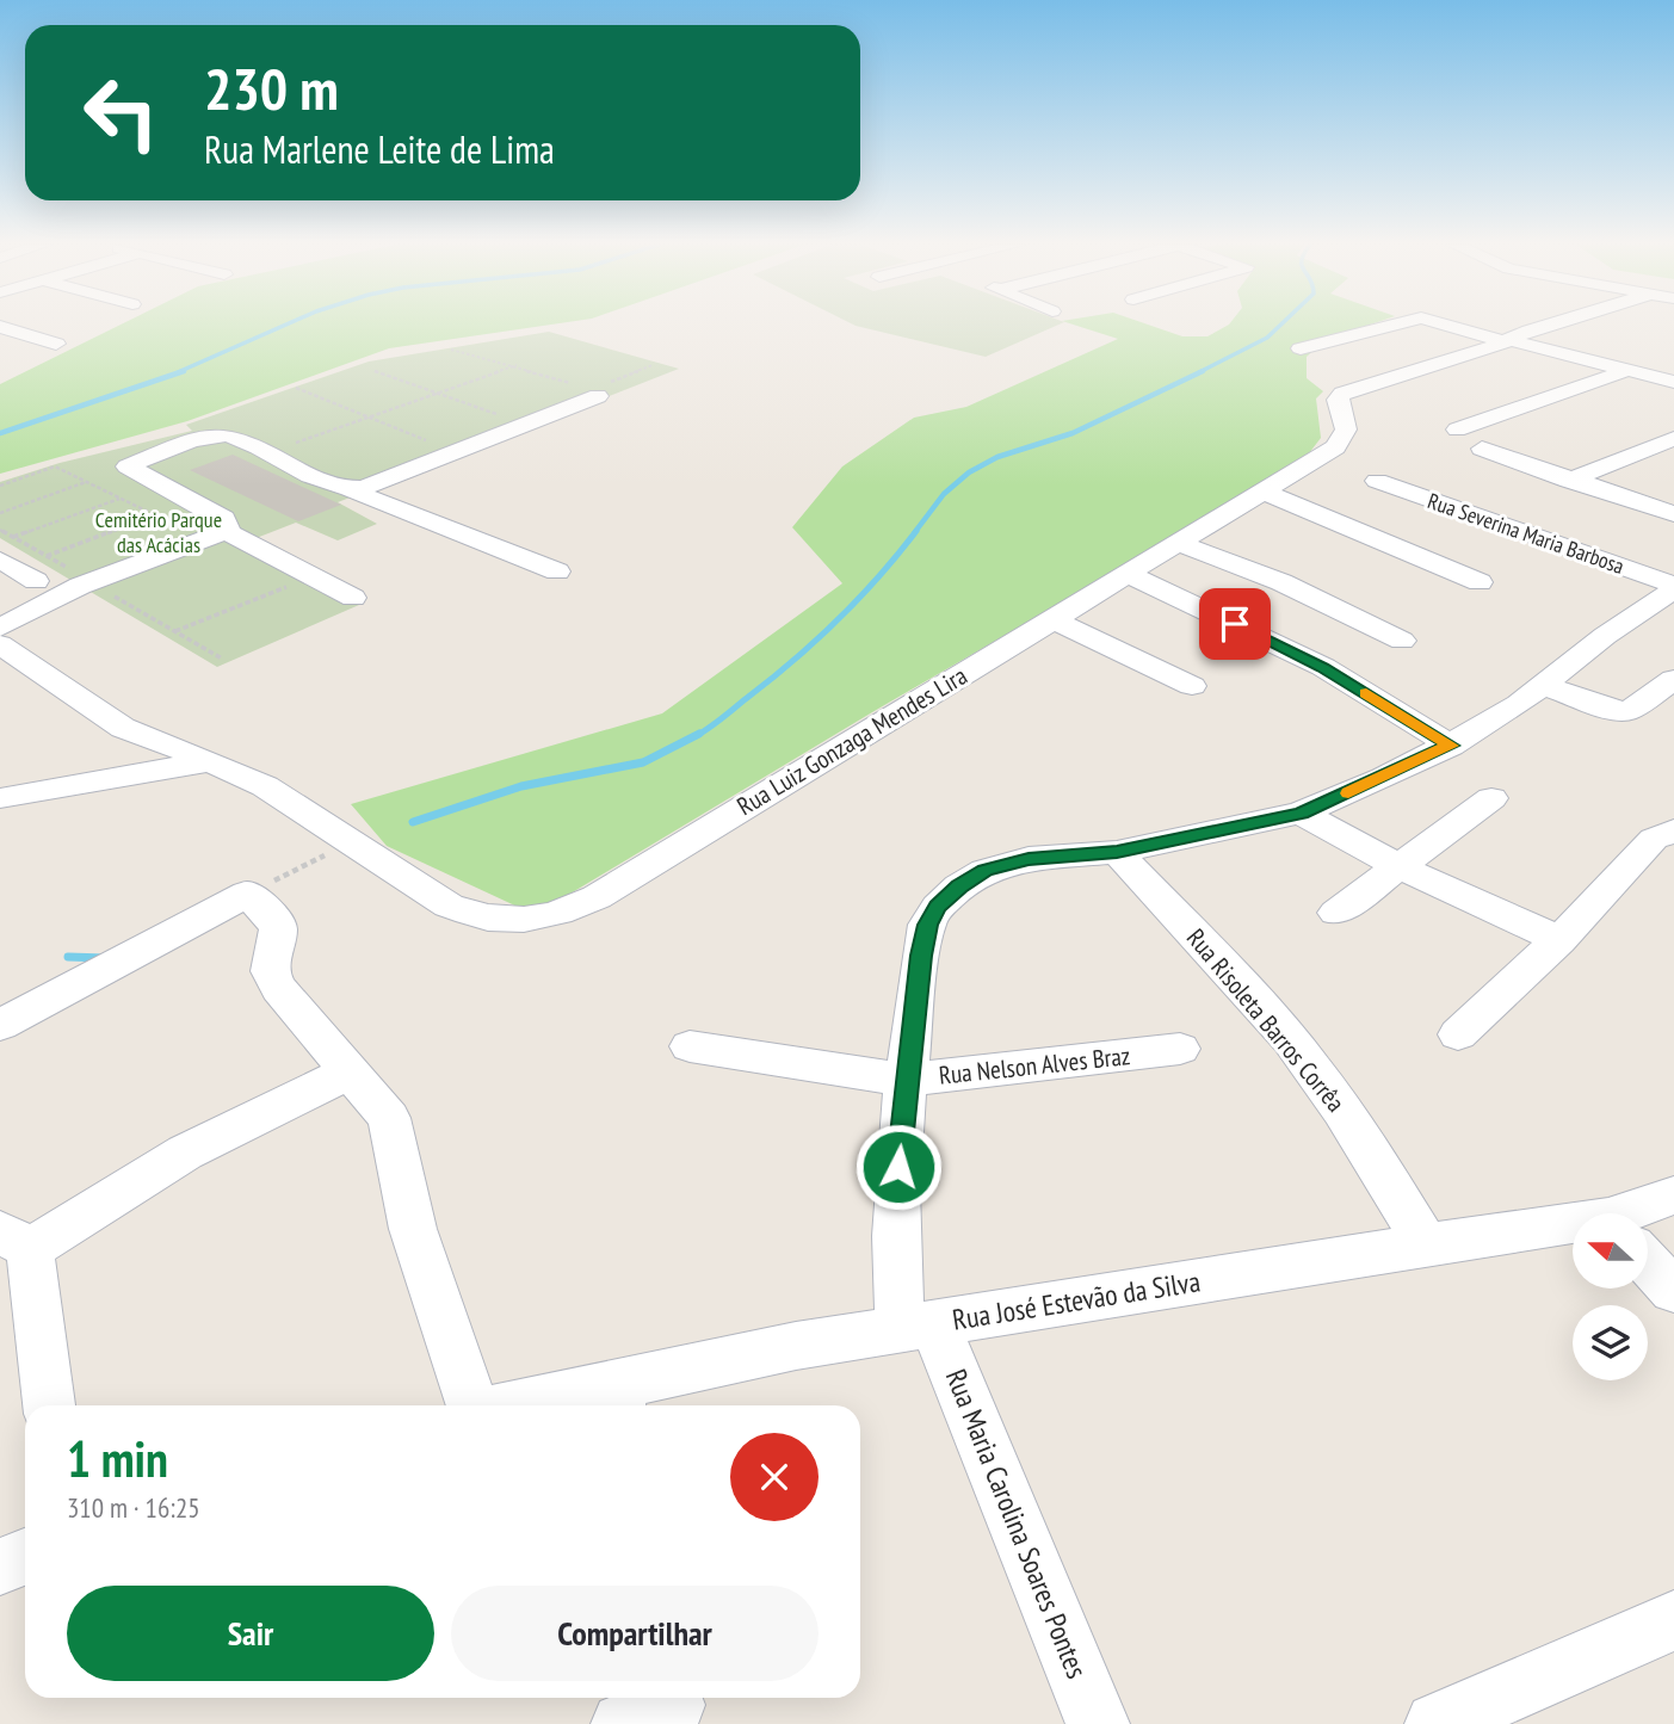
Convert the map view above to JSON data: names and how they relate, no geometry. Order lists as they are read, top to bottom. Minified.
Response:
{"streets":{"street":["Rua Severina Maria Barbosa","Rua Luiz Gonzaga Mendes Lira","Rua Risoleta Barros Corrêa","Rua Nelson Alves Braz","Rua José Estevão da Silva","Rua Maria Carolina Soares Pontes"]},"crossings":[["Rua Severina Maria Barbosa","Rua Maria Carolina Soares Pontes"],["Rua Risoleta Barros Corrêa","Rua José Estevão da Silva"],["Rua Risoleta Barros Corrêa","Rua Maria Carolina Soares Pontes"],["Rua Nelson Alves Braz","Rua Maria Carolina Soares Pontes"],["Rua José Estevão da Silva","Rua Maria Carolina Soares Pontes"]],"parks":["Cemitério Parque das Acácias"],"north":"left","page":{"turn":["230 m","Rua Marlene Leite de Lima"],"heading":["1 min","310 m · 16:25"],"buttons":["Sair","Compartilhar"]}}
